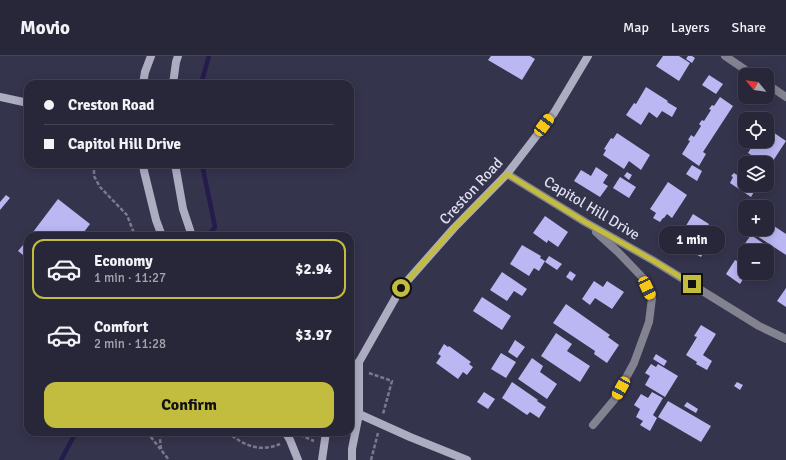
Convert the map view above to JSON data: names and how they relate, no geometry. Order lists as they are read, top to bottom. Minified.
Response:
{"streets":{"main road":["Creston Road"],"street":["Capitol Hill Drive"]},"crossings":[["Creston Road","Capitol Hill Drive"]],"north":"top left","page":{"header":"Movio","nav":["Map","Layers","Share"],"map_buttons":["+","−"],"banner":["Creston Road","Capitol Hill Drive"],"bubble":"1 min","list":[{"name":"Economy","note":"1 min · 11:27","value":"$2.94"},{"name":"Comfort","note":"2 min · 11:28","value":"$3.97"}],"buttons":"Confirm"}}
